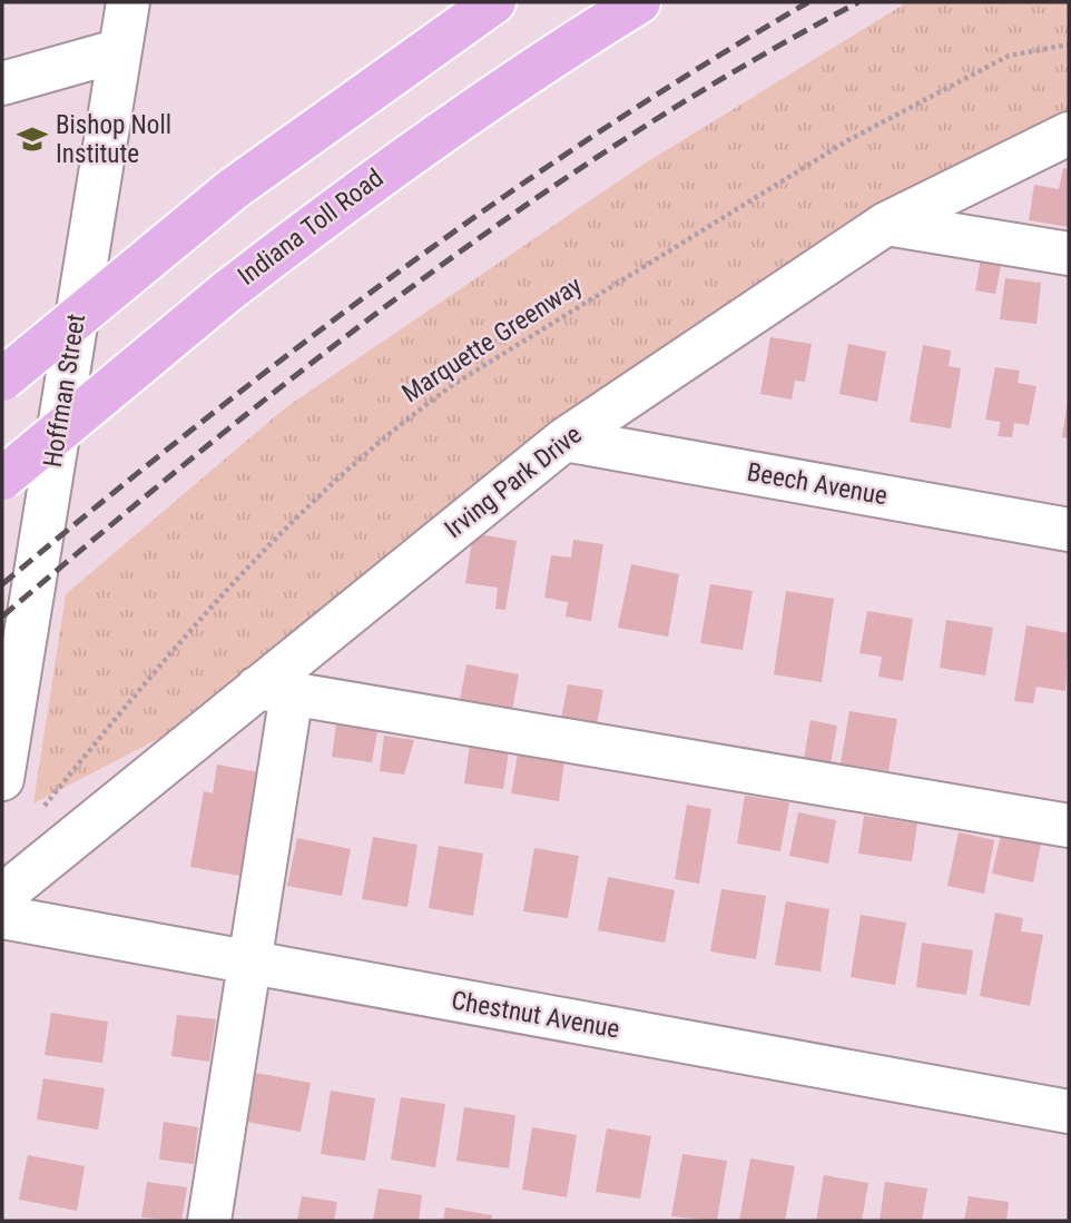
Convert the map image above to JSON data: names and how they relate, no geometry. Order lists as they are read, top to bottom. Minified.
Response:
{"streets":{"highway":["Indiana Toll Road"],"street":["Hoffman Street","Irving Park Drive","Beech Avenue","Chestnut Avenue"],"path":["Marquette Greenway"]},"crossings":[["Irving Park Drive","Beech Avenue"]],"places":{"school or university":["Bishop Noll Institute"]}}
